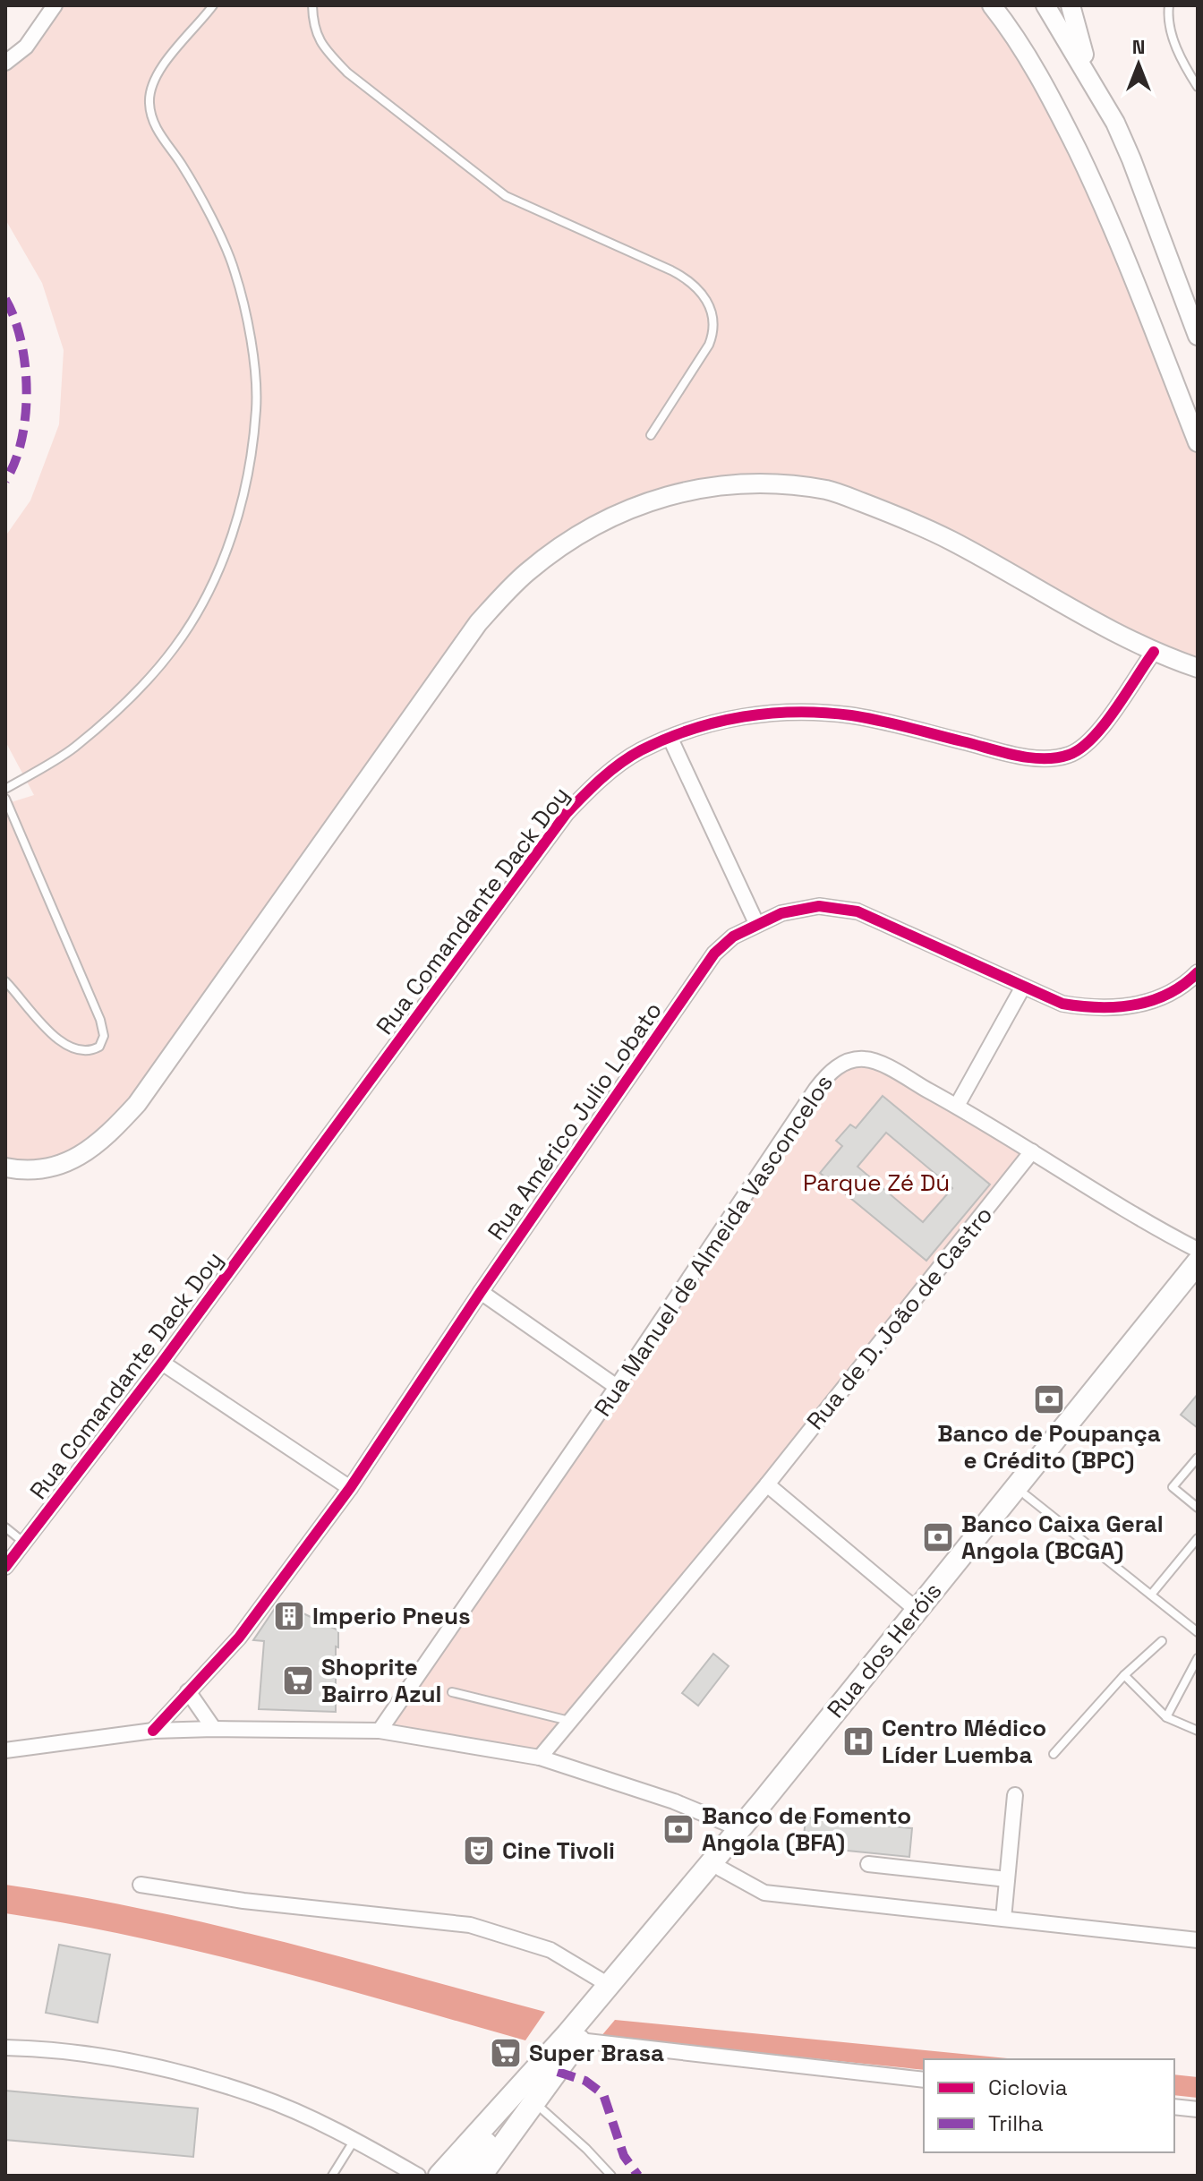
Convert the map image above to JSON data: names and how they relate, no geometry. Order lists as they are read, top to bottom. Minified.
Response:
{"streets":{"main road":["Rua dos Heróis"],"street":["Rua Comandante Dack Doy","Rua Américo Julio Lobato","Rua Manuel de Almeida Vasconcelos","Rua de D. João de Castro"]},"crossings":[["Rua Manuel de Almeida Vasconcelos","Rua de D. João de Castro"]],"parks":["Parque Zé Dú"],"places":{"bank":["Banco de Poupança e Crédito (BPC)","Banco Caixa Geral Angola (BCGA)","Banco de Fomento Angola (BFA)"],"building":["Imperio Pneus"],"supermarket":["Shoprite Bairro Azul","Super Brasa"],"hospital":["Centro Médico Líder Luemba"],"theatre":["Cine Tivoli"]},"legend":["Ciclovia","Trilha"],"north":"top"}
